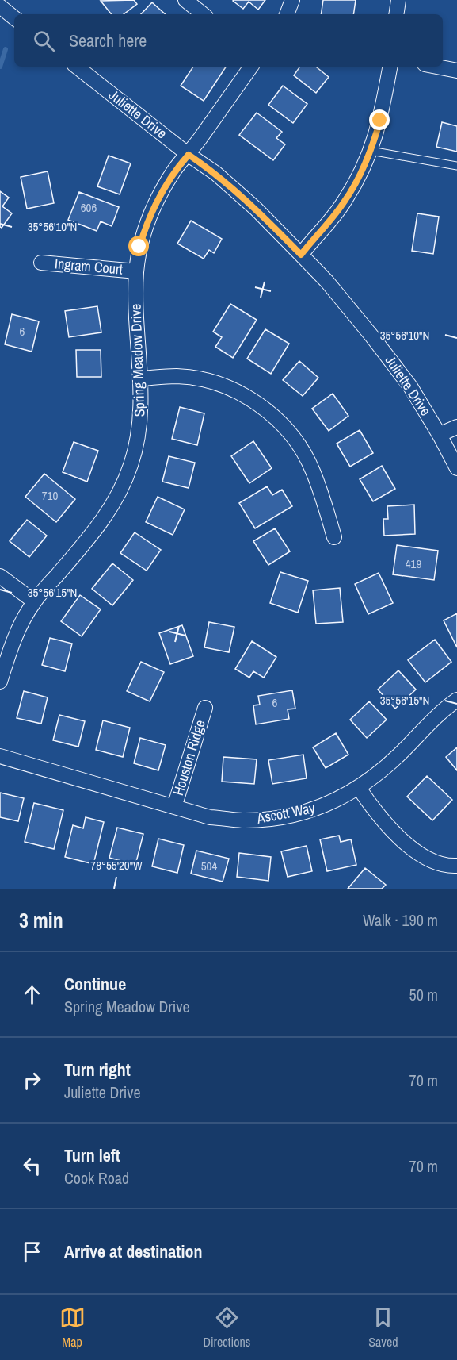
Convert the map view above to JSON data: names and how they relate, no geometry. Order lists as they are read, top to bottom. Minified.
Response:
{"streets":{"street":["Juliette Drive","Ingram Court","Spring Meadow Drive","Houston Ridge","Ascott Way"]},"crossings":[["Juliette Drive","Spring Meadow Drive"],["Ingram Court","Spring Meadow Drive"],["Houston Ridge","Ascott Way"]],"house_numbers":["606","6","710","419","6","504"],"page":{"search":"Search here","heading":["3 min","Walk · 190 m"],"list":[["Continue","Spring Meadow Drive","50 m"],["Turn right","Juliette Drive","70 m"],["Turn left","Cook Road","70 m"],"Arrive at destination"],"nav":["Map","Directions","Saved"]},"coordinates":["35°56'10\"N","35°56'15\"N","78°55'20\"W"]}
